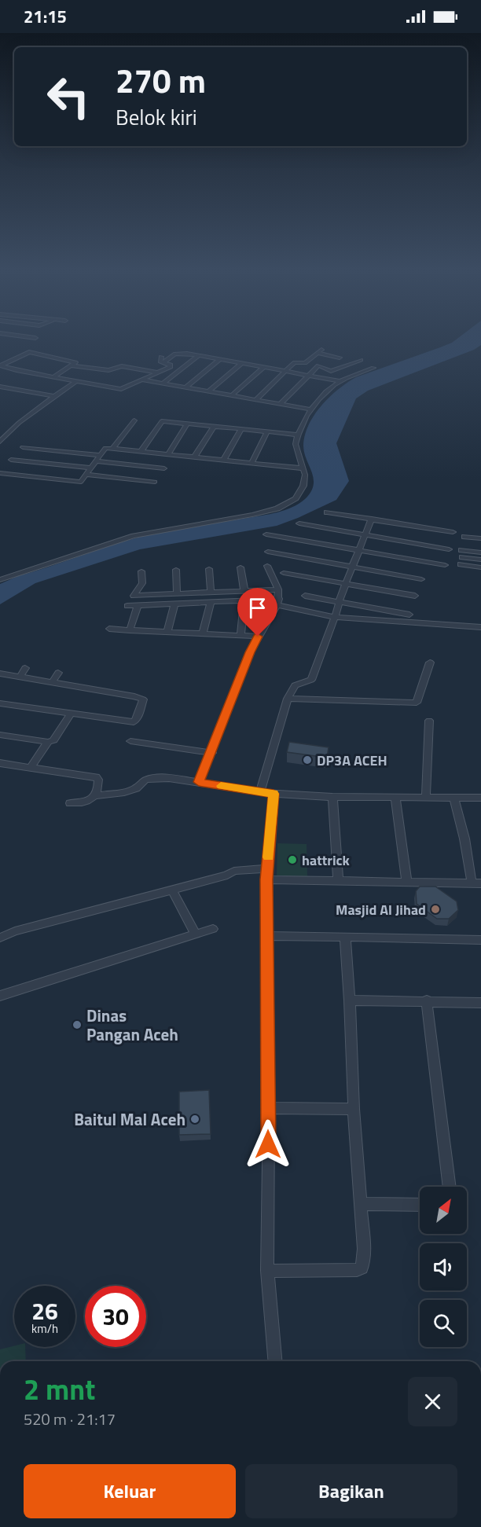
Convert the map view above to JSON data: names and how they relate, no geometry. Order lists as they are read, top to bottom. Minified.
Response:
{"places":["DP3A ACEH","hattrick","Masjid Al Jihad","Dinas Pangan Aceh","Baitul Mal Aceh"],"north":"top right","page":{"status":"21:15","turn":["270 m","Belok kiri"],"speed":"26 km/h","limit":"30","heading":["2 mnt","520 m · 21:17"],"buttons":["Keluar","Bagikan"]}}
